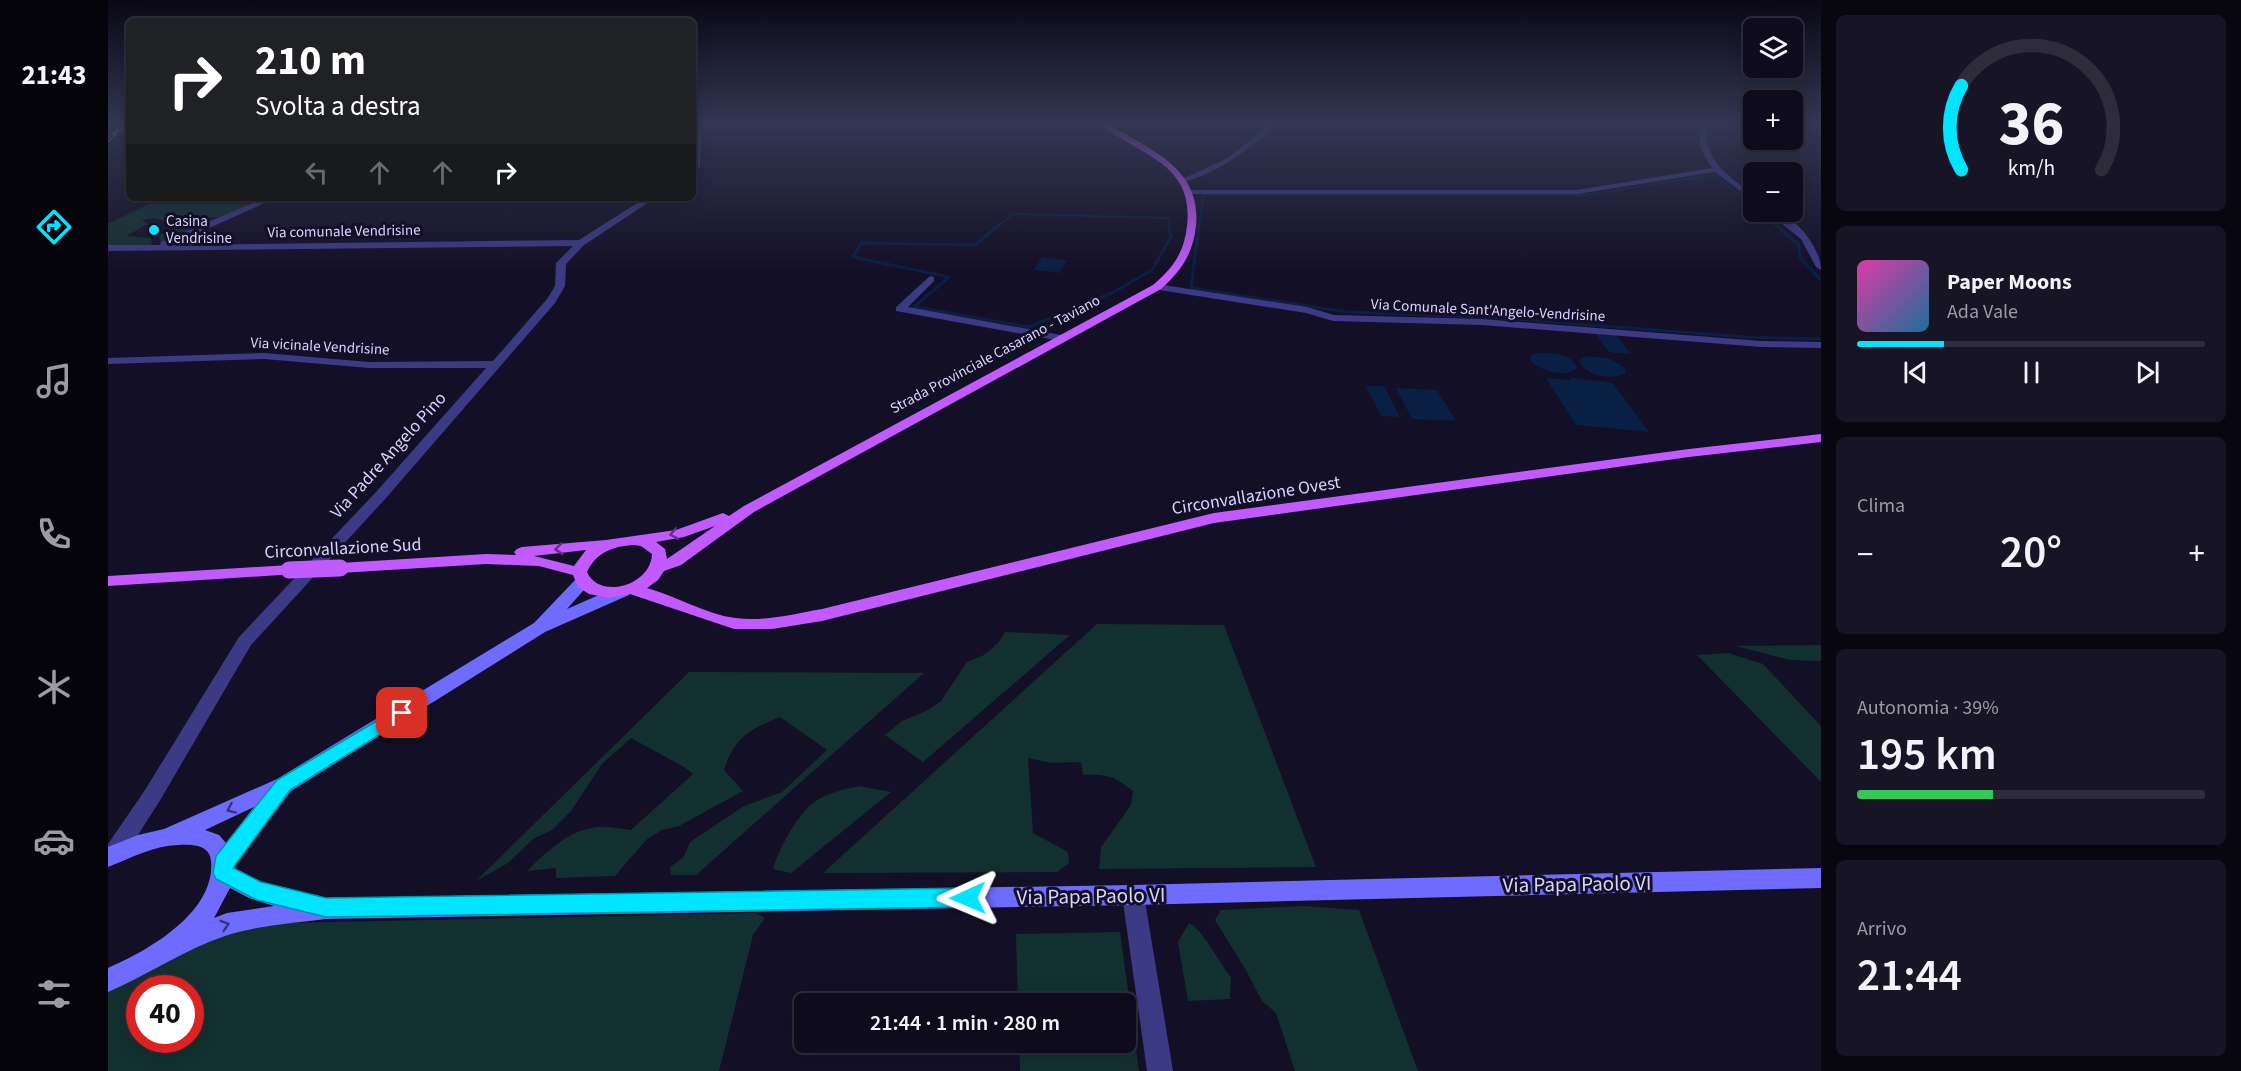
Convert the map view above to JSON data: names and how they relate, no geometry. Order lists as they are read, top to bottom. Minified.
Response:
{"streets":{"main road":["Strada Provinciale Casarano - Taviano","Circonvallazione Ovest","Circonvallazione Sud"],"street":["Via comunale Vendrisine","Via Comunale Sant'Angelo-Vendrisine","Via vicinale Vendrisine","Via Padre Angelo Pino","Via Papa Paolo VI"]},"crossings":[["Via comunale Vendrisine","Via Padre Angelo Pino"],["Via Comunale Sant'Angelo-Vendrisine","Strada Provinciale Casarano - Taviano"],["Via vicinale Vendrisine","Via Padre Angelo Pino"],["Strada Provinciale Casarano - Taviano","Circonvallazione Ovest"],["Strada Provinciale Casarano - Taviano","Circonvallazione Sud"],["Circonvallazione Ovest","Circonvallazione Sud"]],"places":["Casina Vendrisine"],"page":{"tabs":"21:43","map_buttons":["+","−"],"turn":["210 m","Svolta a destra"],"song":["Paper Moons","Ada Vale"],"tile":["Clima",["Autonomia · 39%","195 km"],["Arrivo","21:44"]],"heat":["−","20°","+"],"limit":"40","trip":"21:44 · 1 min · 280 m","gauge":["36","km/h"]}}
